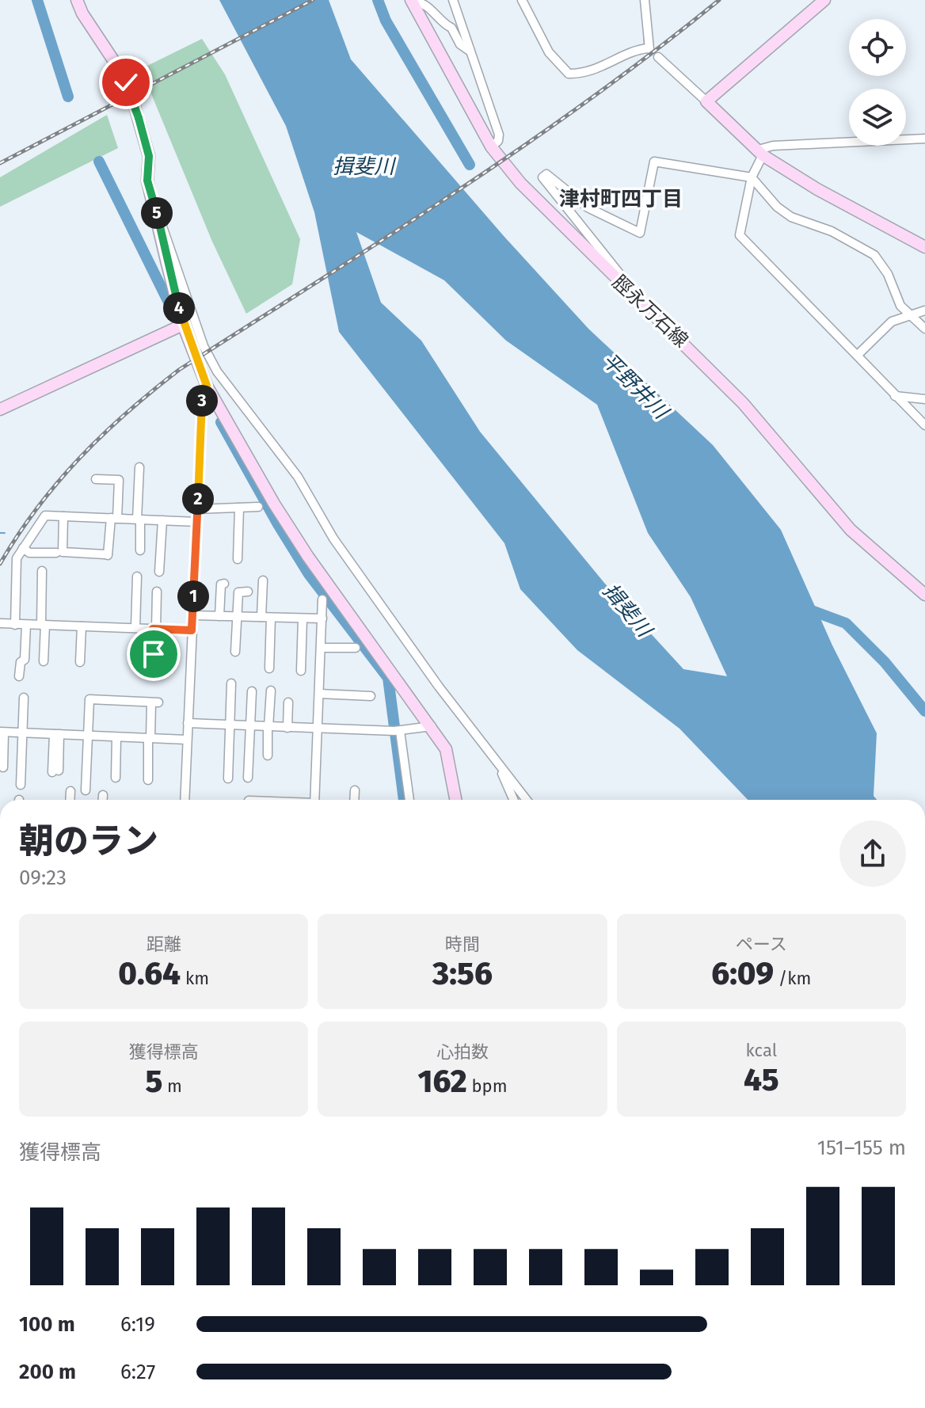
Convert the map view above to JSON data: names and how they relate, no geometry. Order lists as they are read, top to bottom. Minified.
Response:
{"streets":{"street":["脛永万石線"]},"districts":["津村町四丁目"],"water":["揖斐川","平野井川"],"page":{"pins":["5","4","3","2","1"],"heading":["朝のラン","09:23"],"stats":[["距離","0.64 km"],["時間","3:56"],["ペース","6:09 /km"],["獲得標高","5 m"],["心拍数","162 bpm"],["kcal","45"]],"chart":["獲得標高","151–155 m"],"list":[{"name":"100 m","note":"6:19"},{"name":"200 m","note":"6:27"}]}}
